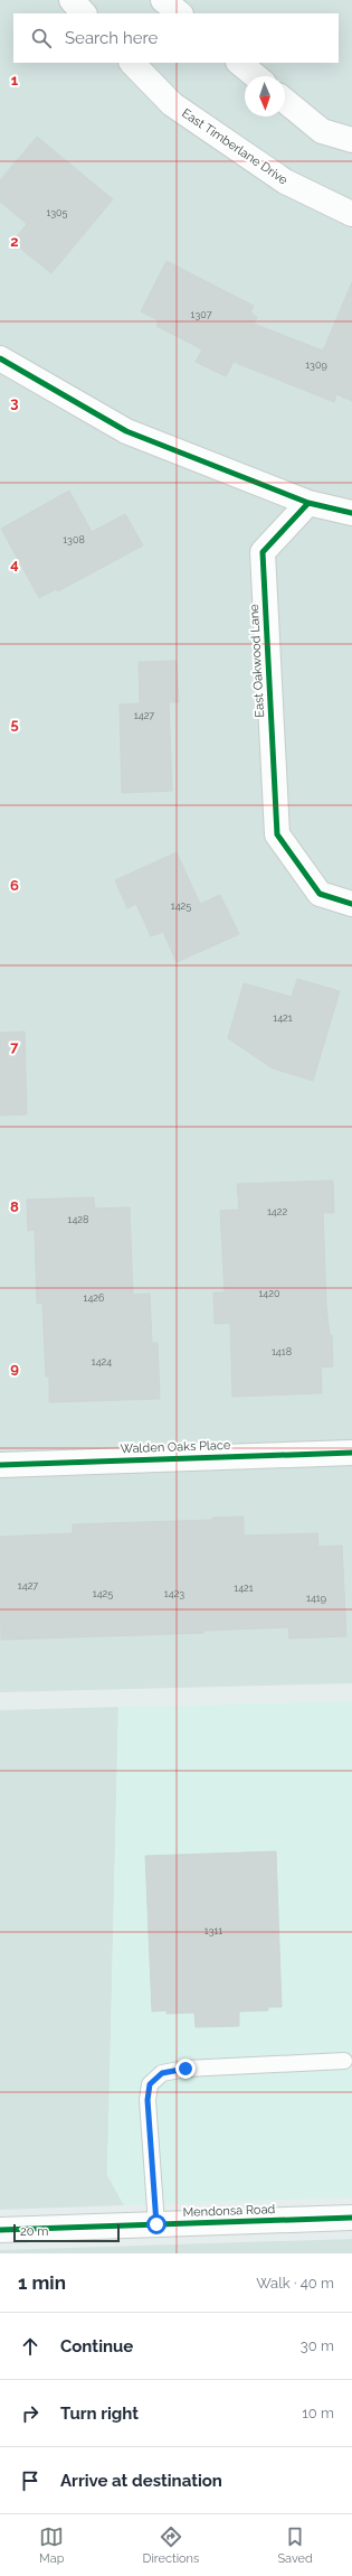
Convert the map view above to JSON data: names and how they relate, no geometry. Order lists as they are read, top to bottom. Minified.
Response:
{"streets":{"street":["East Timberlane Drive","East Oakwood Lane","Walden Oaks Place","Mendonsa Road"]},"house_numbers":["1305","1307","1309","1308","1427","1425","1421","1422","1428","1420","1426","1418","1424","1427","1421","1425","1423","1419","1311"],"scale_bar":"20 m","north":"bottom","page":{"search":"Search here","scale":"20 m","heading":["1 min","Walk · 40 m"],"list":[["Continue","30 m"],["Turn right","10 m"],"Arrive at destination"],"nav":["Map","Directions","Saved"]},"grid":{"rows":["1","2","3","4","5","6","7","8","9"]}}
